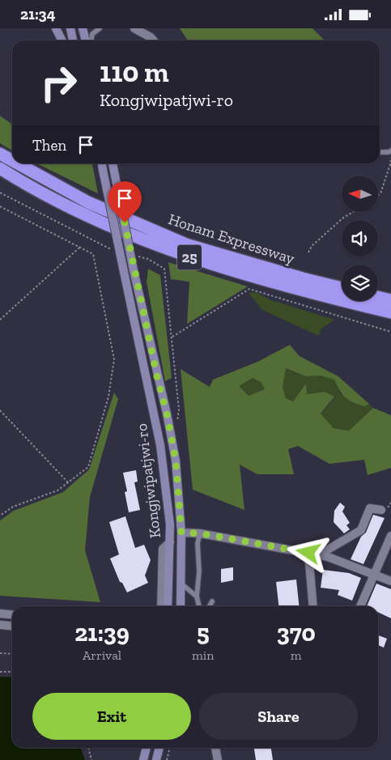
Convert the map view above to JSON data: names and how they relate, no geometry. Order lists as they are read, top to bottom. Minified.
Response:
{"streets":{"highway":["Honam Expressway","25"],"main road":["Kongjwipatjwi-ro"]},"north":"left","page":{"status":"21:34","turn":["110 m","Kongjwipatjwi-ro"],"then":"Then","eta":["21:39","Arrival","5","min","370","m"],"buttons":["Exit","Share"]}}
